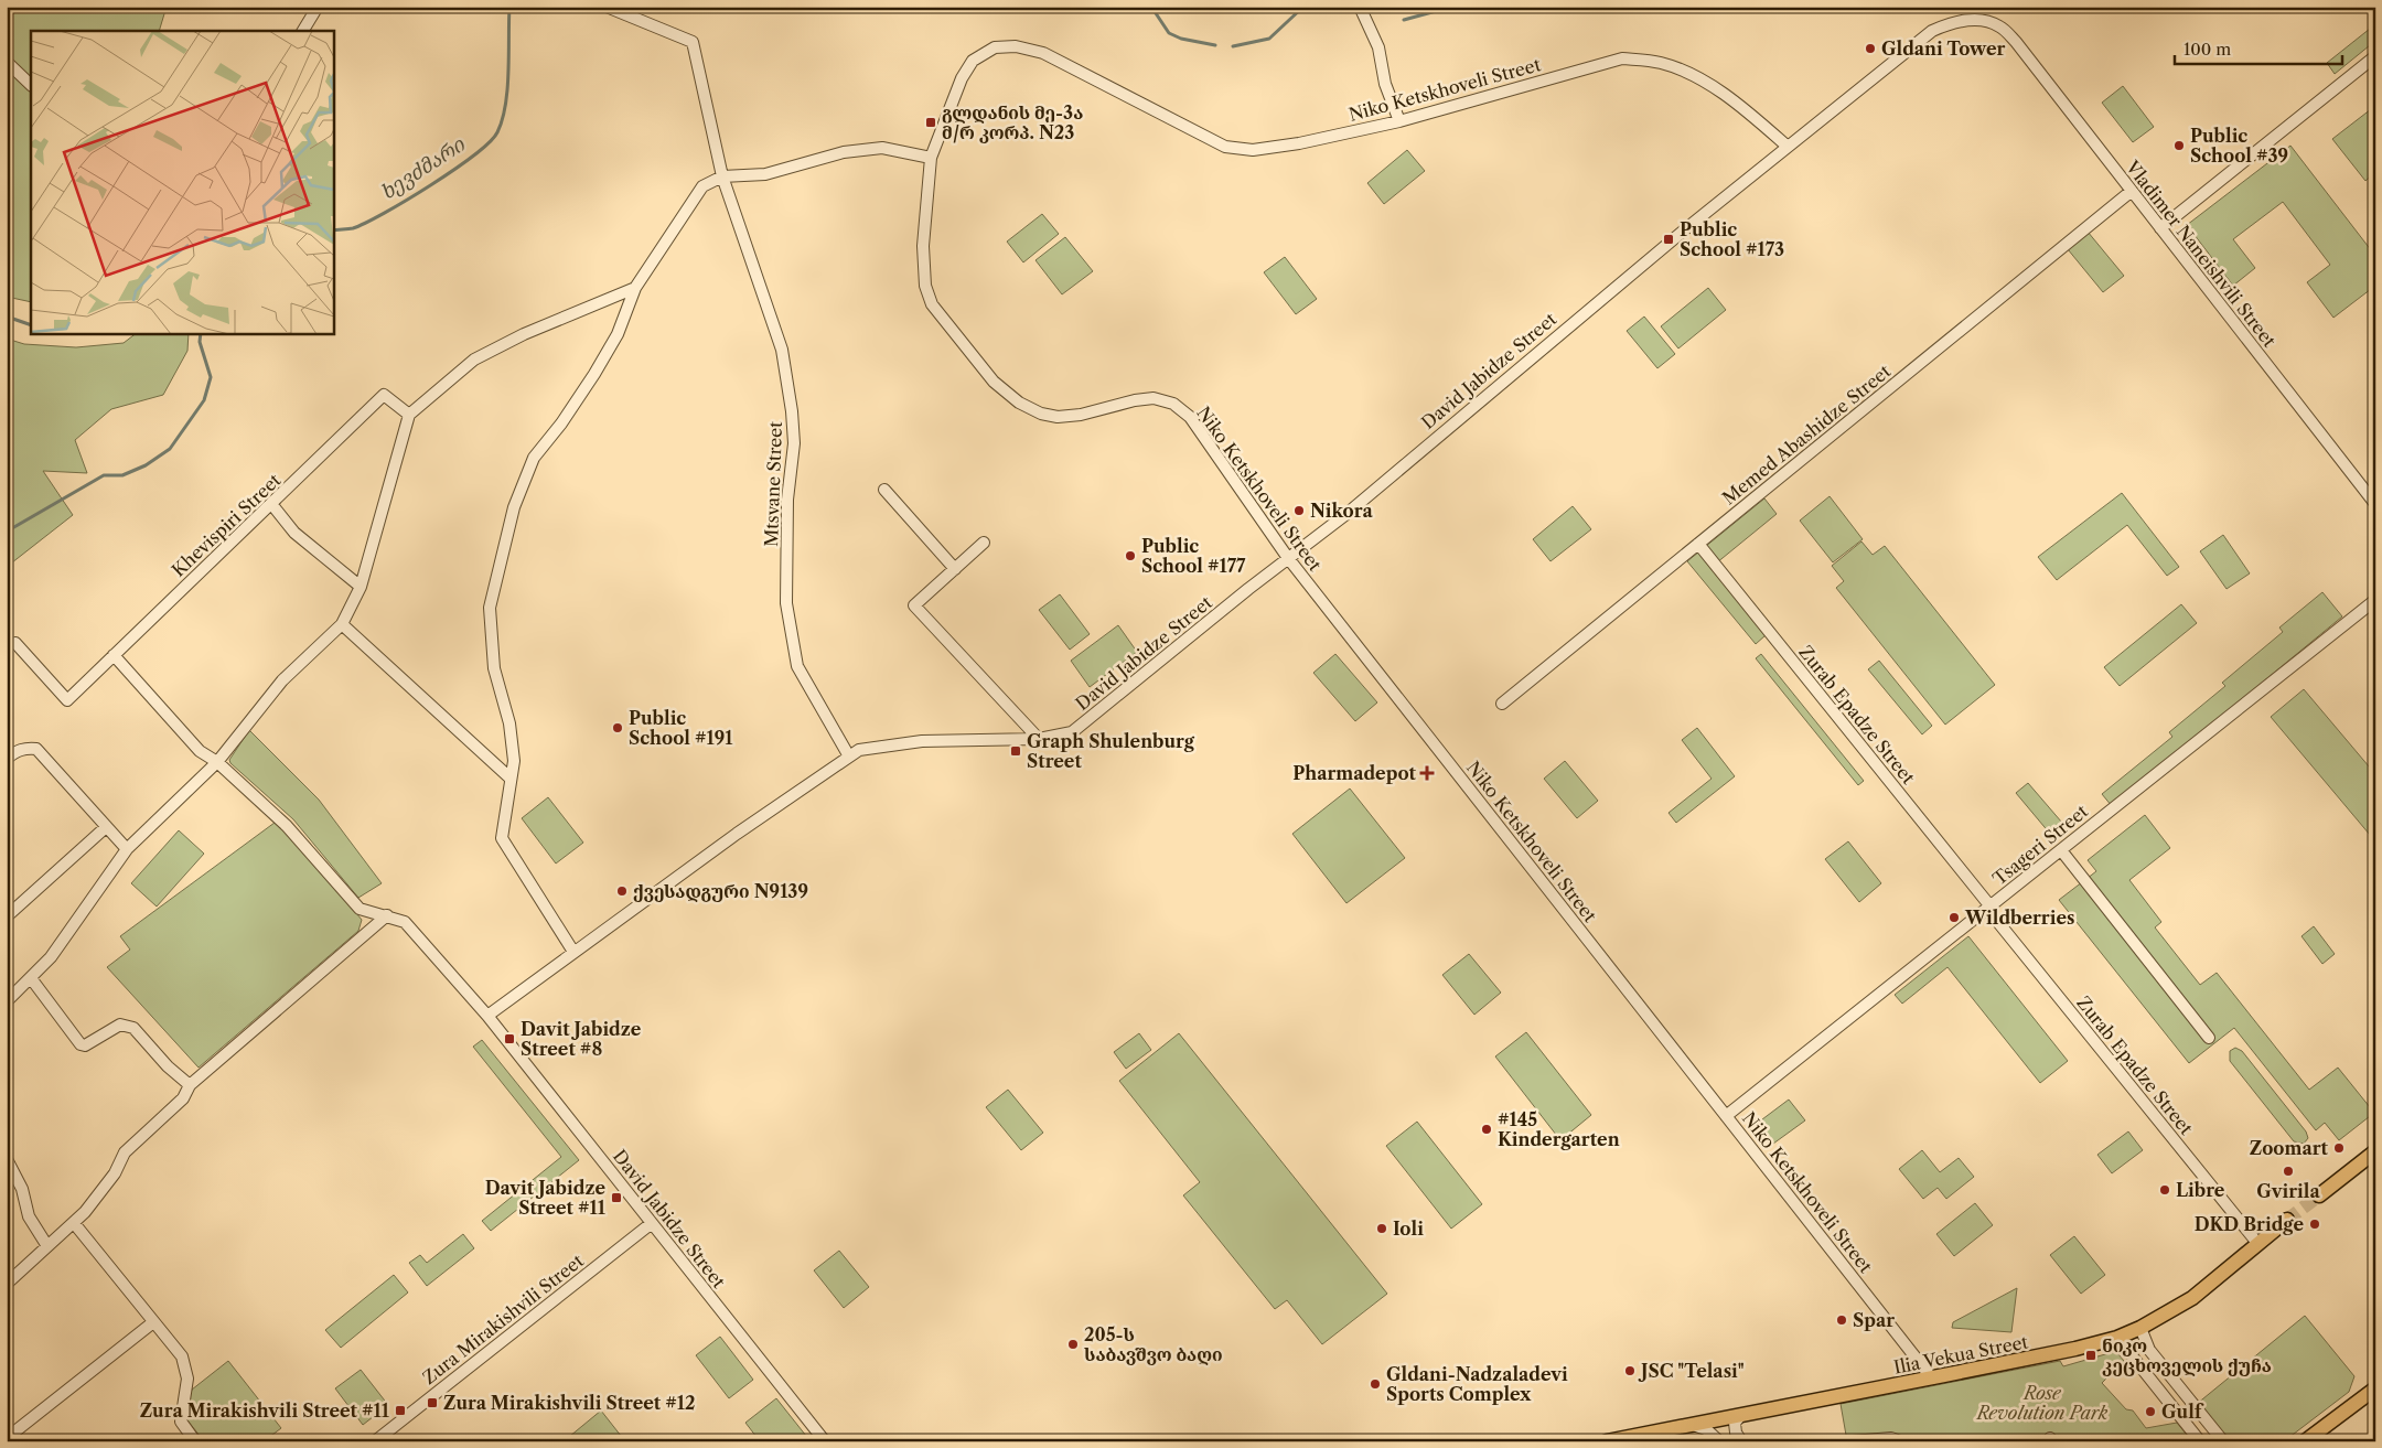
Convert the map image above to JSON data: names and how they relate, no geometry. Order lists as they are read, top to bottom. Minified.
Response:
{"streets":{"main road":["Ilia Vekua Street"],"street":["Niko Ketskhoveli Street","Vladimer Naneishvili Street","David Jabidze Street","Memed Abashidze Street","Mtsvane Street","Khevispiri Street","Zurab Epadze Street","Tsageri Street","Zura Mirakishvili Street"]},"crossings":[["Niko Ketskhoveli Street","David Jabidze Street"],["Niko Ketskhoveli Street","Tsageri Street"],["Niko Ketskhoveli Street","Ilia Vekua Street"],["Vladimer Naneishvili Street","David Jabidze Street"],["Vladimer Naneishvili Street","Memed Abashidze Street"],["David Jabidze Street","Mtsvane Street"],["David Jabidze Street","Khevispiri Street"],["David Jabidze Street","Zura Mirakishvili Street"],["Memed Abashidze Street","Zurab Epadze Street"],["Zurab Epadze Street","Tsageri Street"],["Zurab Epadze Street","Ilia Vekua Street"]],"water":["ხევძმარი"],"parks":["Rose Revolution Park"],"places":{"other":["Gldani Tower","Public School #39","Nikora","Public School #177","Public School #191","ქვესადგური N9139","Wildberries","#145 Kindergarten","Zoomart","Gvirila","Libre","DKD Bridge","Ioli","Spar","205-ს საბავშვო ბაღი","JSC \"Telasi\"","Gldani-Nadzaladevi Sports Complex","Gulf"],"transit":["გლდანის მე-3ა მ/რ კორპ. N23","Public School #173","Graph Shulenburg Street","Davit Jabidze Street #8","Davit Jabidze Street #11","ნიკო კეცხოველის ქუჩა","Zura Mirakishvili Street #12","Zura Mirakishvili Street #11"],"health":["Pharmadepot"]},"scale_bar":"100 m"}
